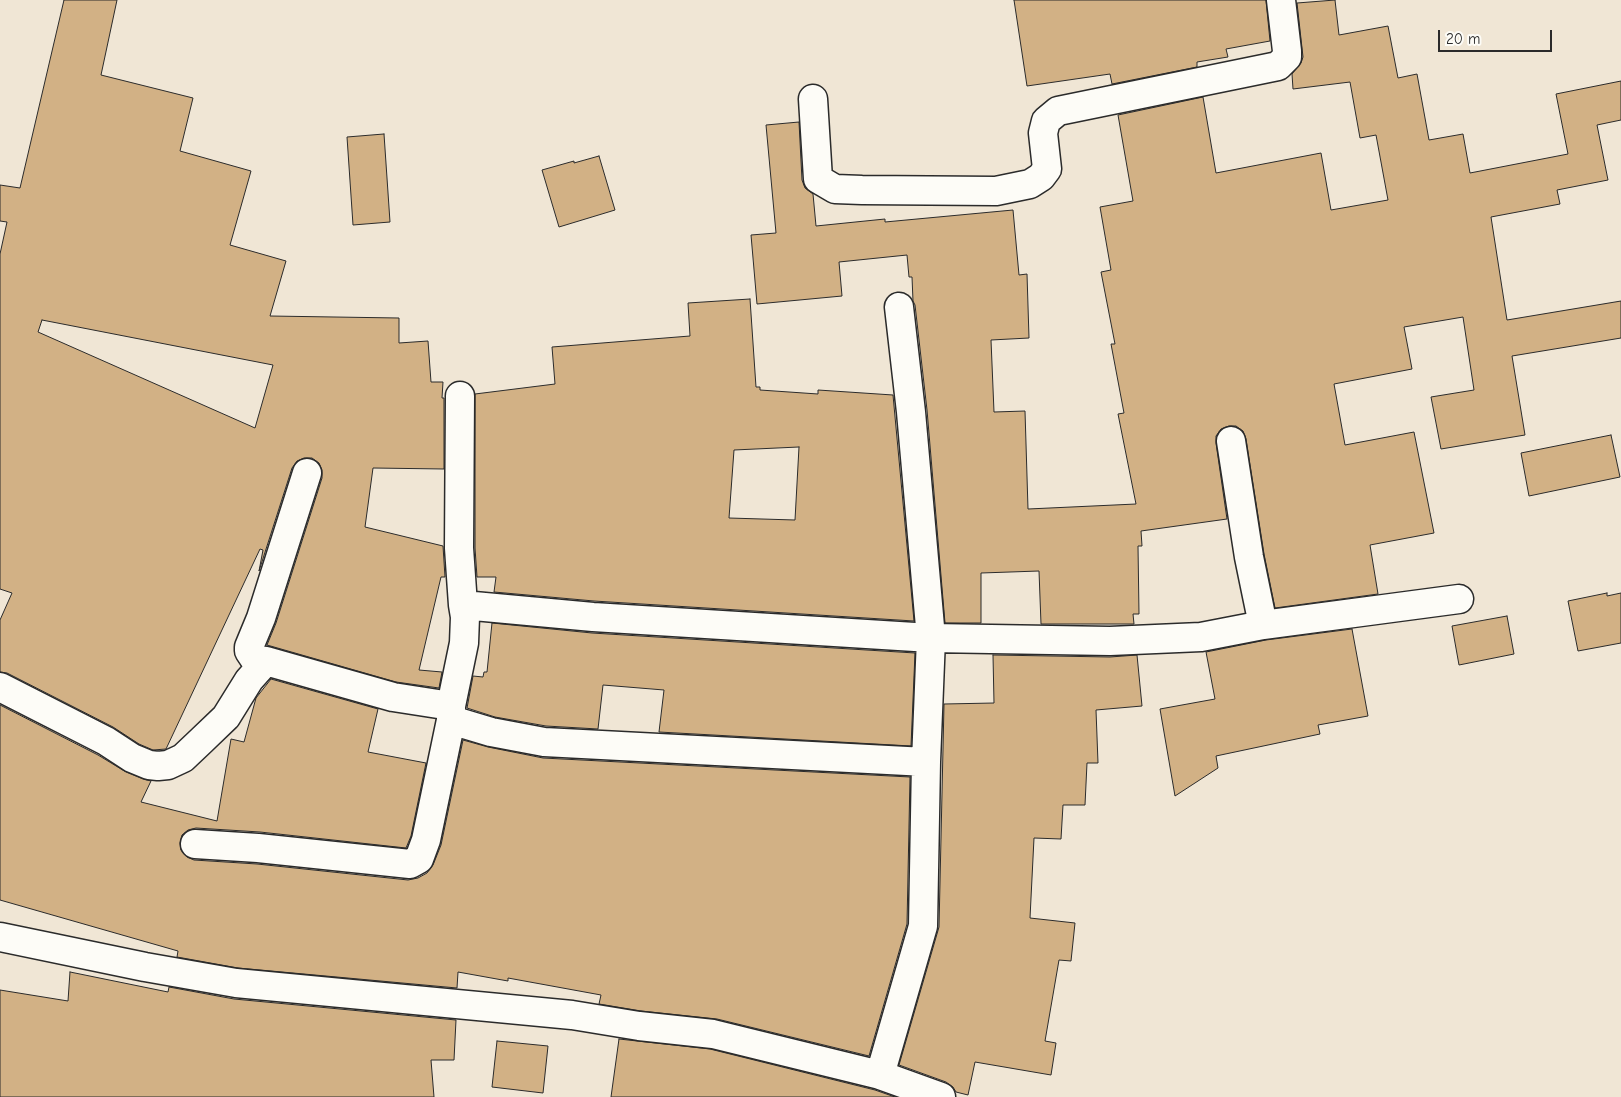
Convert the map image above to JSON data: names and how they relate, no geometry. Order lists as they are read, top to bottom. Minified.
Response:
{"scale_bar":"20 m"}
